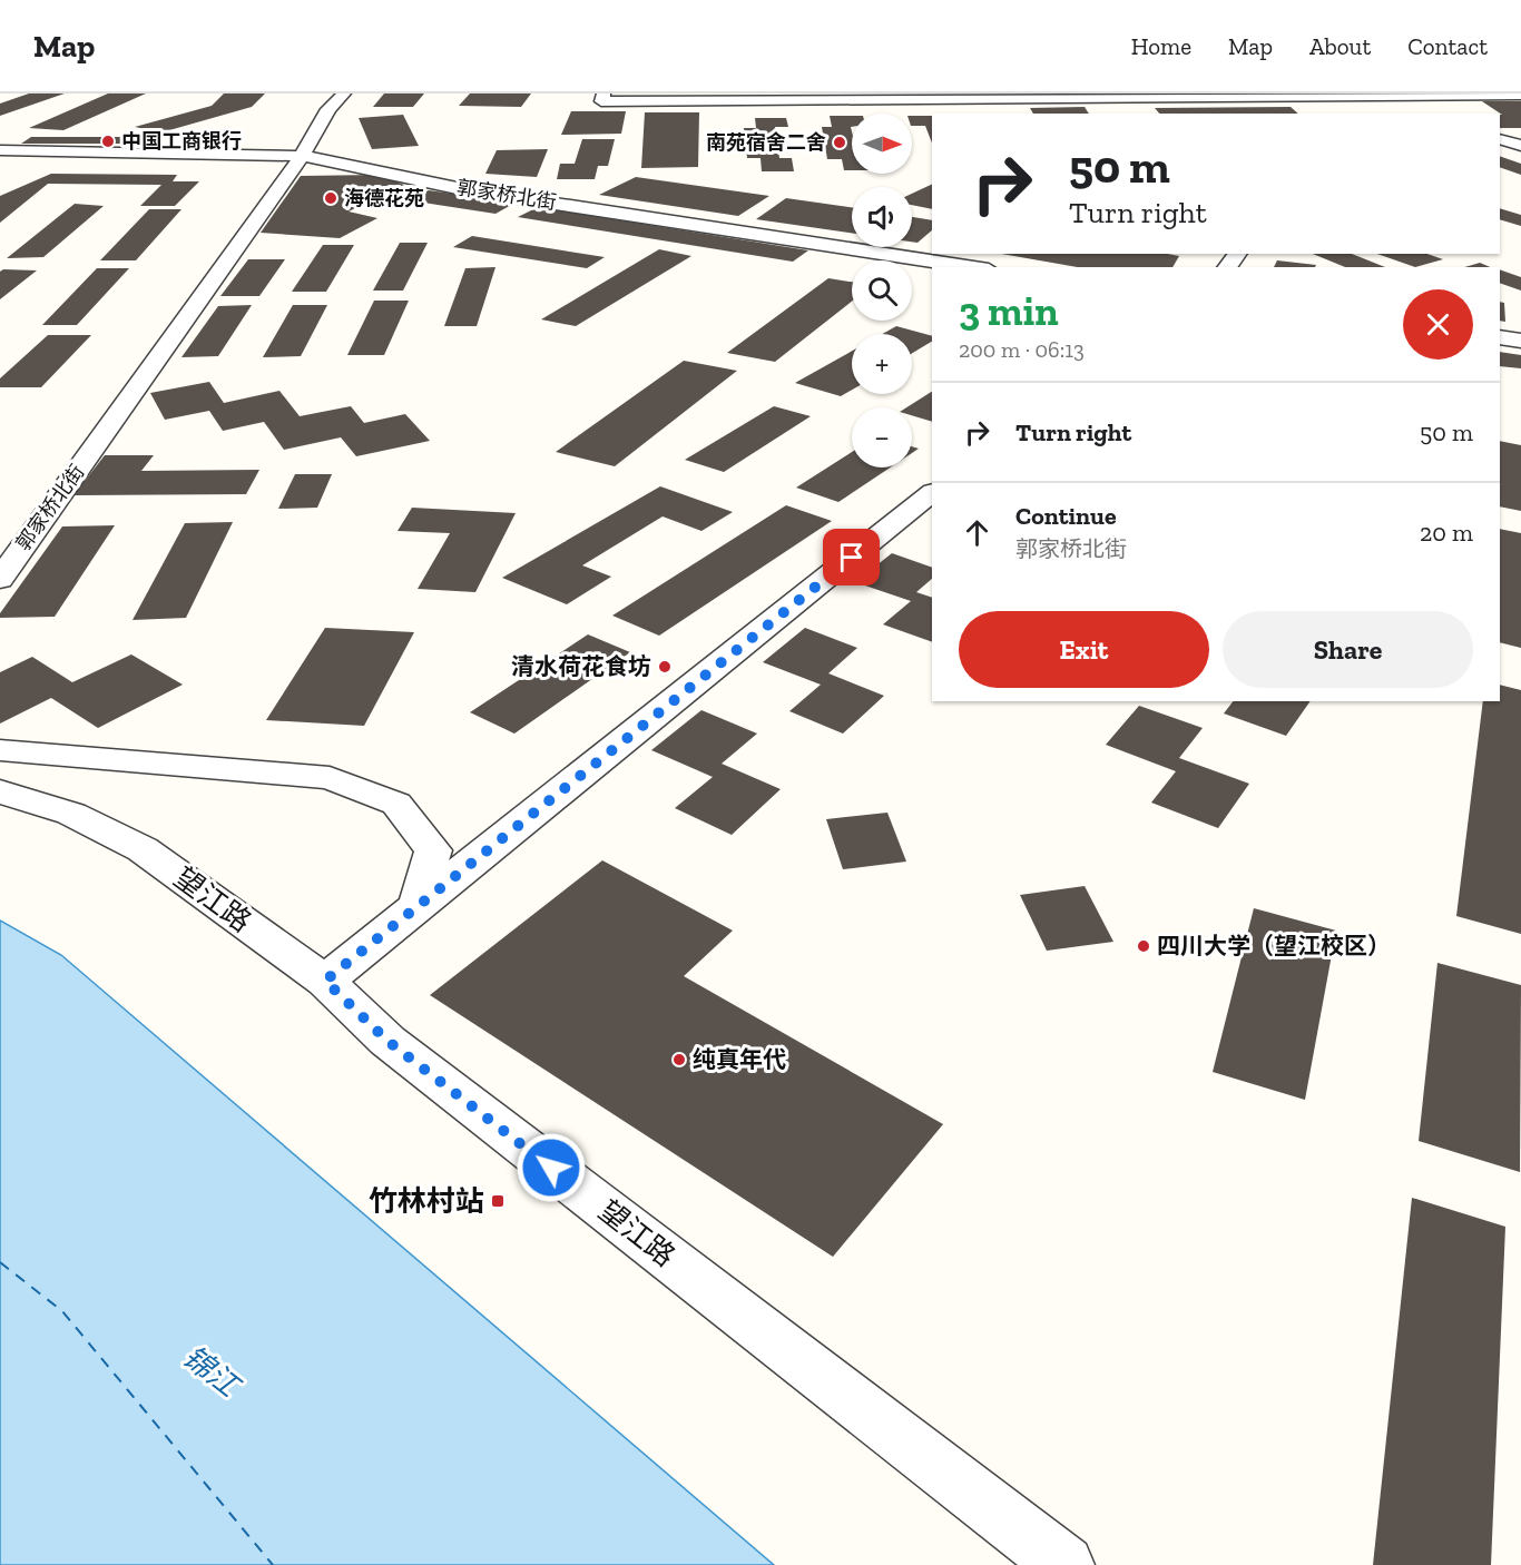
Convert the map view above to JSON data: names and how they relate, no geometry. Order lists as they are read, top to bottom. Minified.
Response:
{"streets":{"street":["郭家桥北街","望江路"]},"water":["锦江"],"places":{"other":["中国工商银行","南苑宿舍二舍","海德花苑","清水荷花食坊","四川大学（望江校区）","纯真年代"],"transit":["竹林村站"]},"north":"right","page":{"header":"Map","nav":["Home","Map","About","Contact"],"map_buttons":["+","−"],"turn":["50 m","Turn right"],"heading":["3 min","200 m · 06:13"],"list":[{"name":"Turn right","value":"50 m"},{"name":"Continue","note":"郭家桥北街","value":"20 m"}],"buttons":["Exit","Share"]}}
